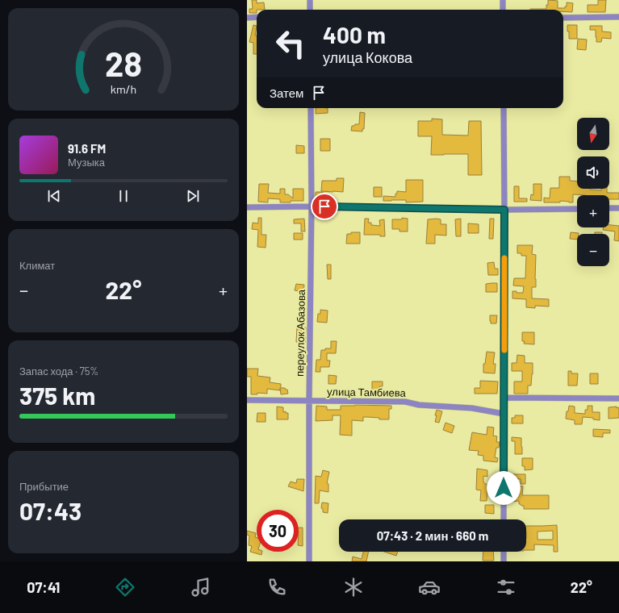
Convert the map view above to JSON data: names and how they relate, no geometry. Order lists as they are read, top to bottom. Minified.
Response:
{"streets":{"street":["переулок Абазова","улица Тамбиева"]},"crossings":[["переулок Абазова","улица Тамбиева"]],"north":"bottom","page":{"turn":["400 m","улица Кокова"],"then":"Затем","map_buttons":["+","−"],"song":["91.6 FM","Музыка"],"tile":["Климат",["Запас хода · 75%","375 km"],["Прибытие","07:43"]],"heat":["−","22°","+"],"limit":"30","trip":"07:43 · 2 мин · 660 m","tabs":["07:41","22°"],"gauge":["28","km/h"]}}
